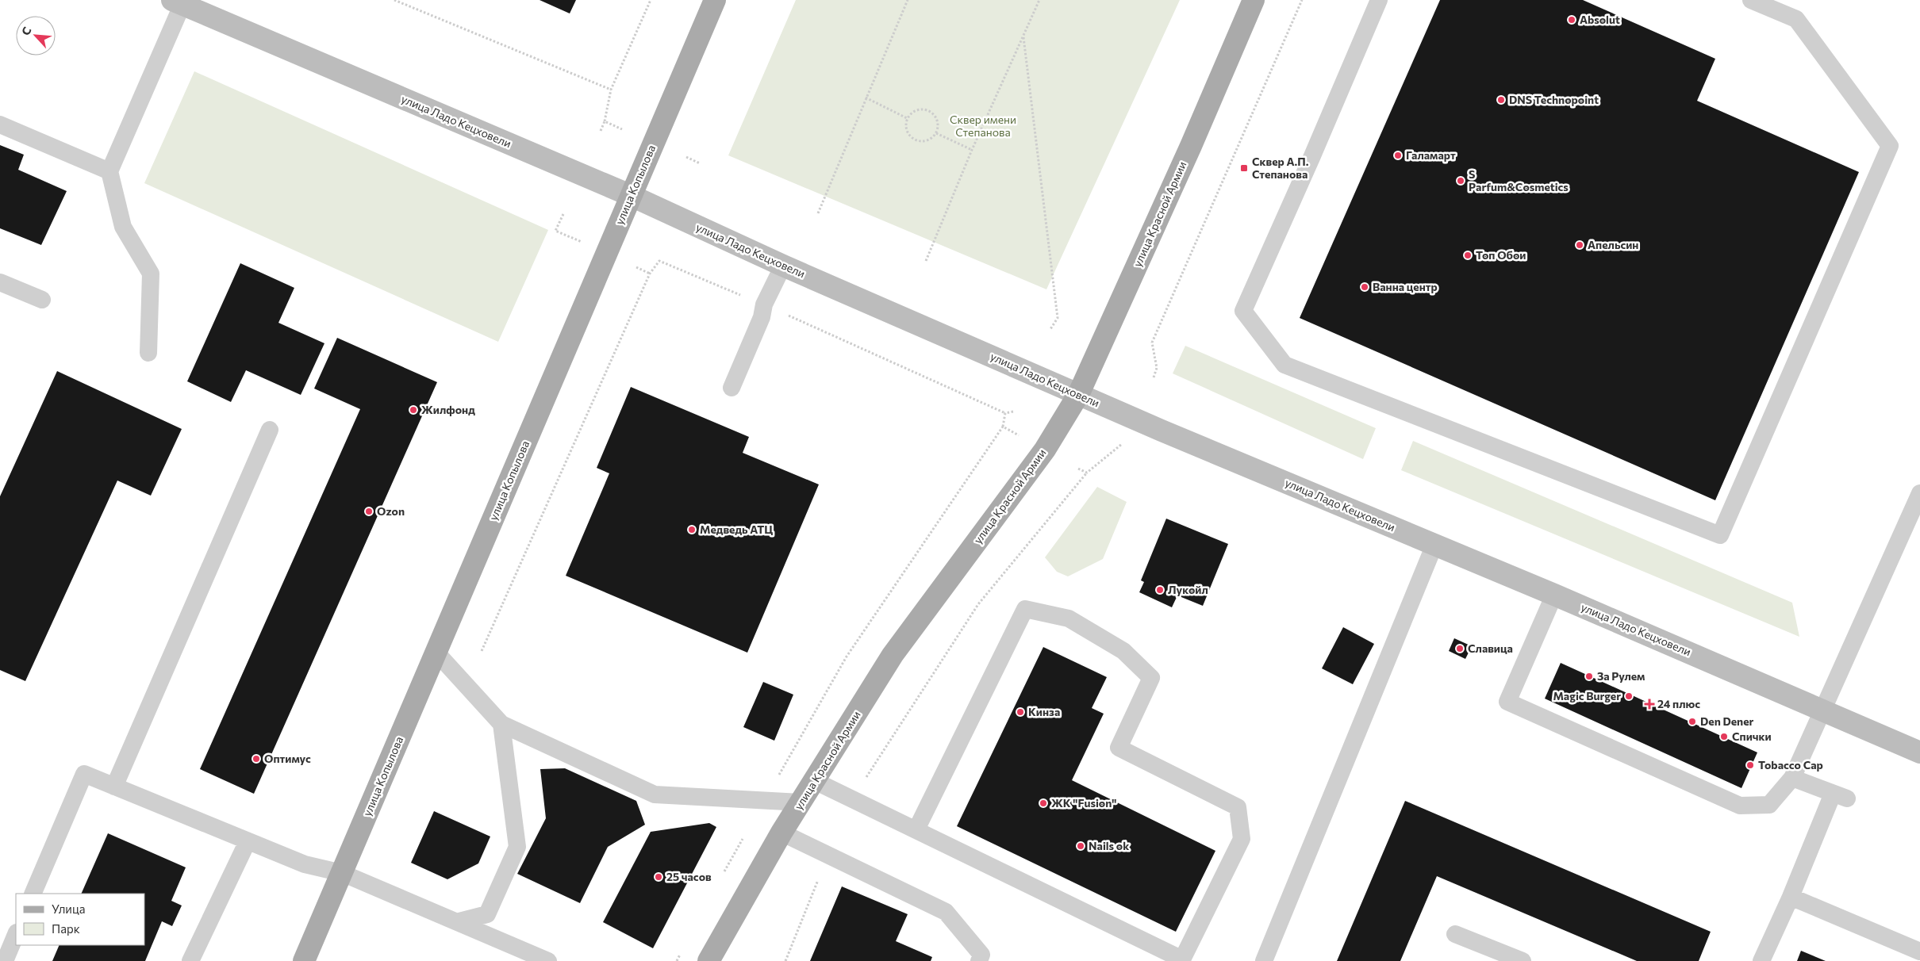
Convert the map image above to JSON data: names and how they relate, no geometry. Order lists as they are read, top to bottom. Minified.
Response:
{"streets":{"main road":["улица Ладо Кецховели","улица Копылова","улица Красной Армии"]},"crossings":[["улица Ладо Кецховели","улица Копылова"],["улица Ладо Кецховели","улица Красной Армии"]],"parks":["Сквер имени Степанова"],"places":{"other":["Absolut","DNS Technopoint","Галамарт","S Parfum&Cosmetics","Апельсин","Топ Обои","Ванна центр","Жилфонд","Ozon","Медведь АТЦ","Лукойл","Славица","За Рулем","Magic Burger","Кинза","Den Dener","Спички","Оптимус","Tobacco Cap","ЖК \"Fusion\"","Nails ok","25 часов"],"transit":["Сквер А.П. Степанова"],"health":["24 плюс"]},"legend":["Улица","Парк"],"north":"top left"}
